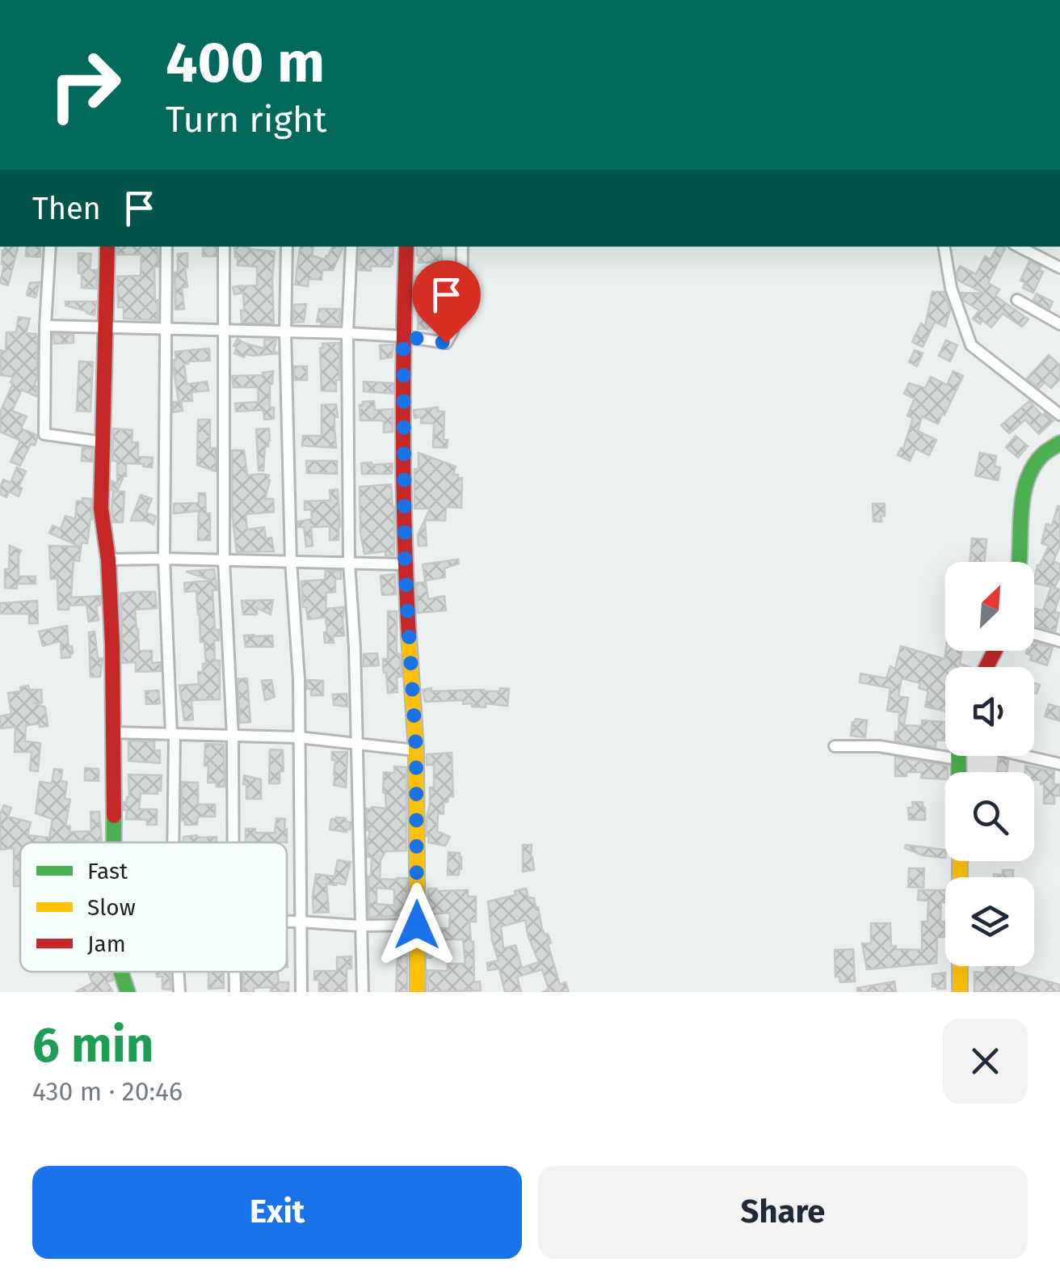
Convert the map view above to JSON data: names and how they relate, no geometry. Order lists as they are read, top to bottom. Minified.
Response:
{"legend":["Fast","Slow","Jam"],"north":"top right","page":{"turn":["400 m","Turn right"],"then":"Then","heading":["6 min","430 m · 20:46"],"buttons":["Exit","Share"]}}
